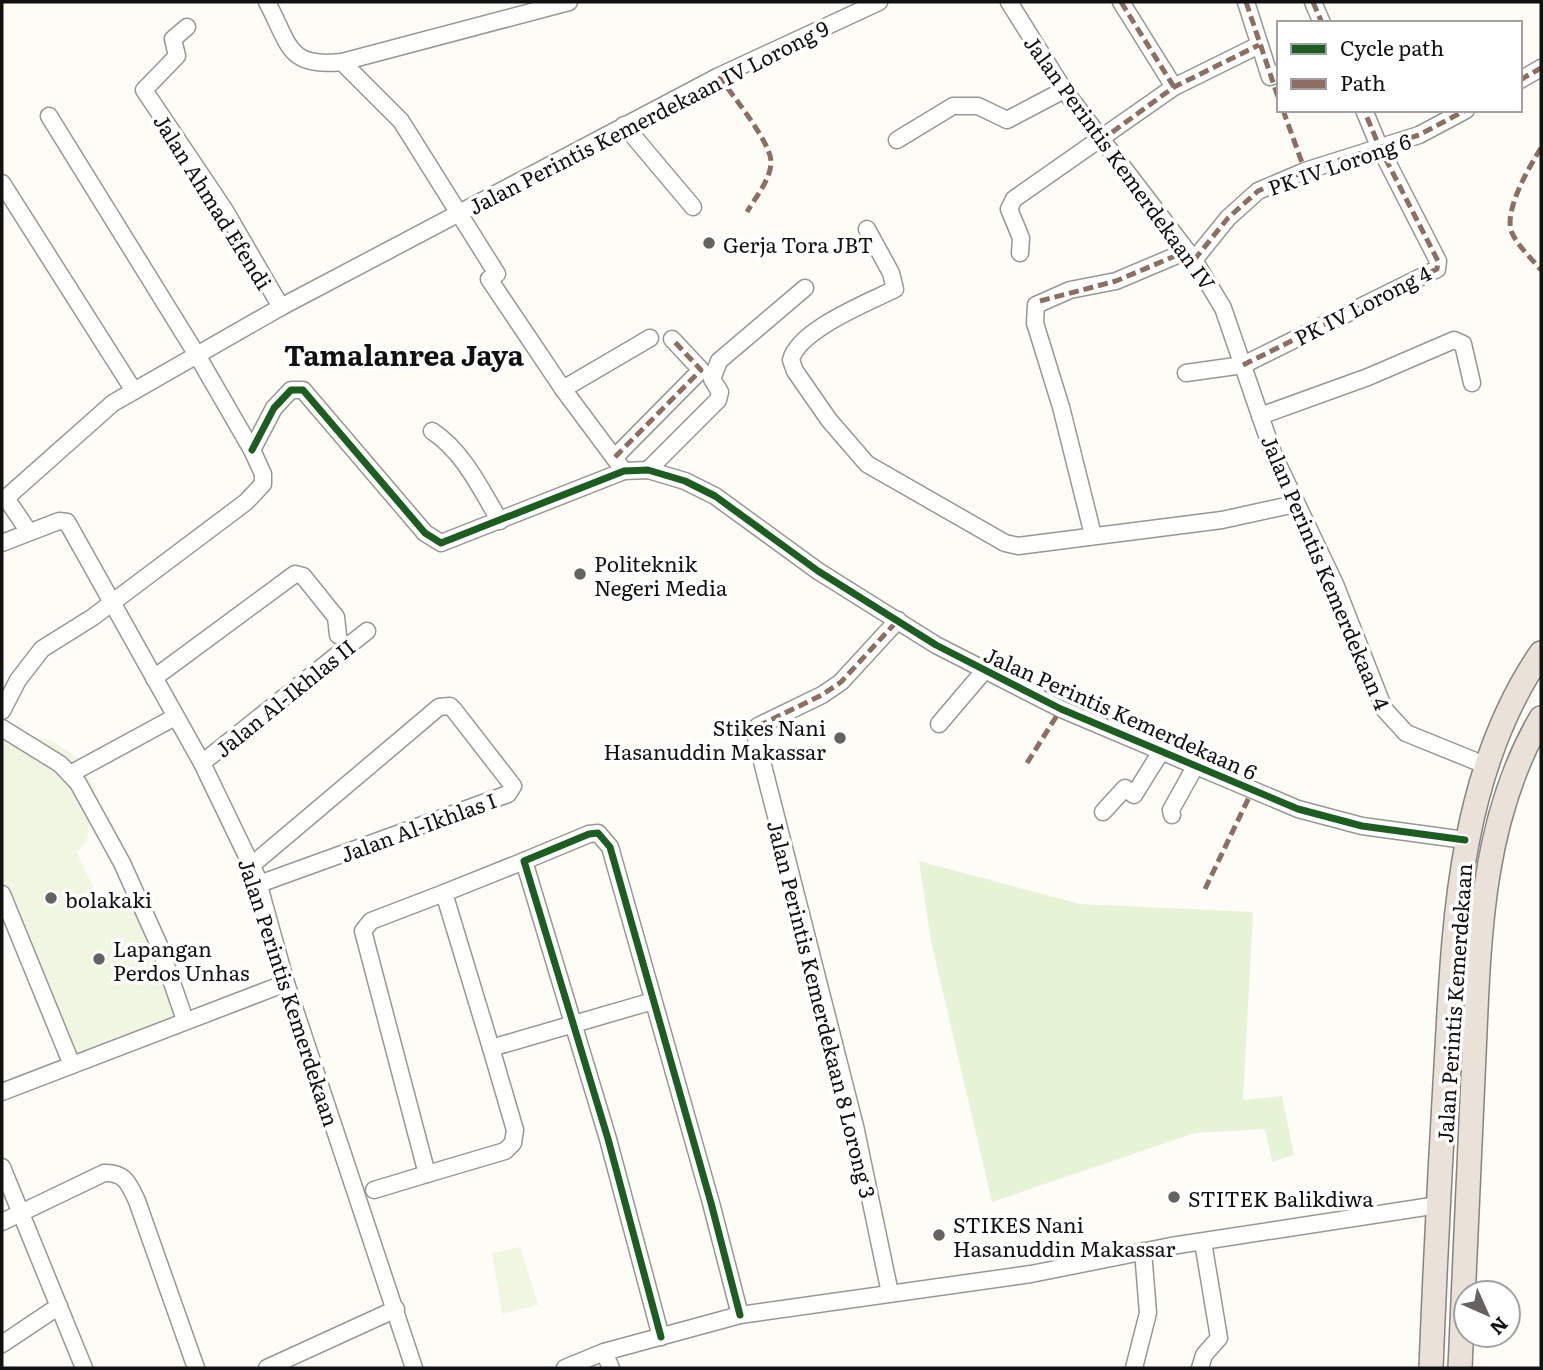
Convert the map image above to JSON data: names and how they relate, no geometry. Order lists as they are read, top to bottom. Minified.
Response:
{"streets":{"highway":["Jalan Perintis Kemerdekaan"],"street":["Jalan Perintis Kemerdekaan IV Lorong 9","Jalan Perintis Kemerdekaan IV","PK IV Lorong 6","Jalan Ahmad Efendi","PK IV Lorong 4","Jalan Perintis Kemerdekaan 4","Jalan Al-Ikhlas II","Jalan Perintis Kemerdekaan 6","Jalan Al-Ikhlas I","Jalan Perintis Kemerdekaan 8 Lorong 3"]},"crossings":[["Jalan Perintis Kemerdekaan IV Lorong 9","Jalan Ahmad Efendi"],["Jalan Perintis Kemerdekaan IV","PK IV Lorong 6"],["Jalan Perintis Kemerdekaan IV","Jalan Perintis Kemerdekaan 4"],["PK IV Lorong 6","PK IV Lorong 4"],["PK IV Lorong 4","Jalan Perintis Kemerdekaan 4"],["Jalan Perintis Kemerdekaan 4","Jalan Perintis Kemerdekaan"],["Jalan Al-Ikhlas II","Jalan Perintis Kemerdekaan"],["Jalan Perintis Kemerdekaan 6","Jalan Perintis Kemerdekaan"],["Jalan Perintis Kemerdekaan 6","Jalan Perintis Kemerdekaan 8 Lorong 3"],["Jalan Al-Ikhlas I","Jalan Perintis Kemerdekaan"]],"districts":["Tamalanrea Jaya"],"places":["Gerja Tora JBT","Politeknik Negeri Media","Stikes Nani Hasanuddin Makassar","bolakaki","Lapangan Perdos Unhas","STITEK Balikdiwa","STIKES Nani Hasanuddin Makassar"],"legend":["Cycle path","Path"],"north":"bottom right"}
